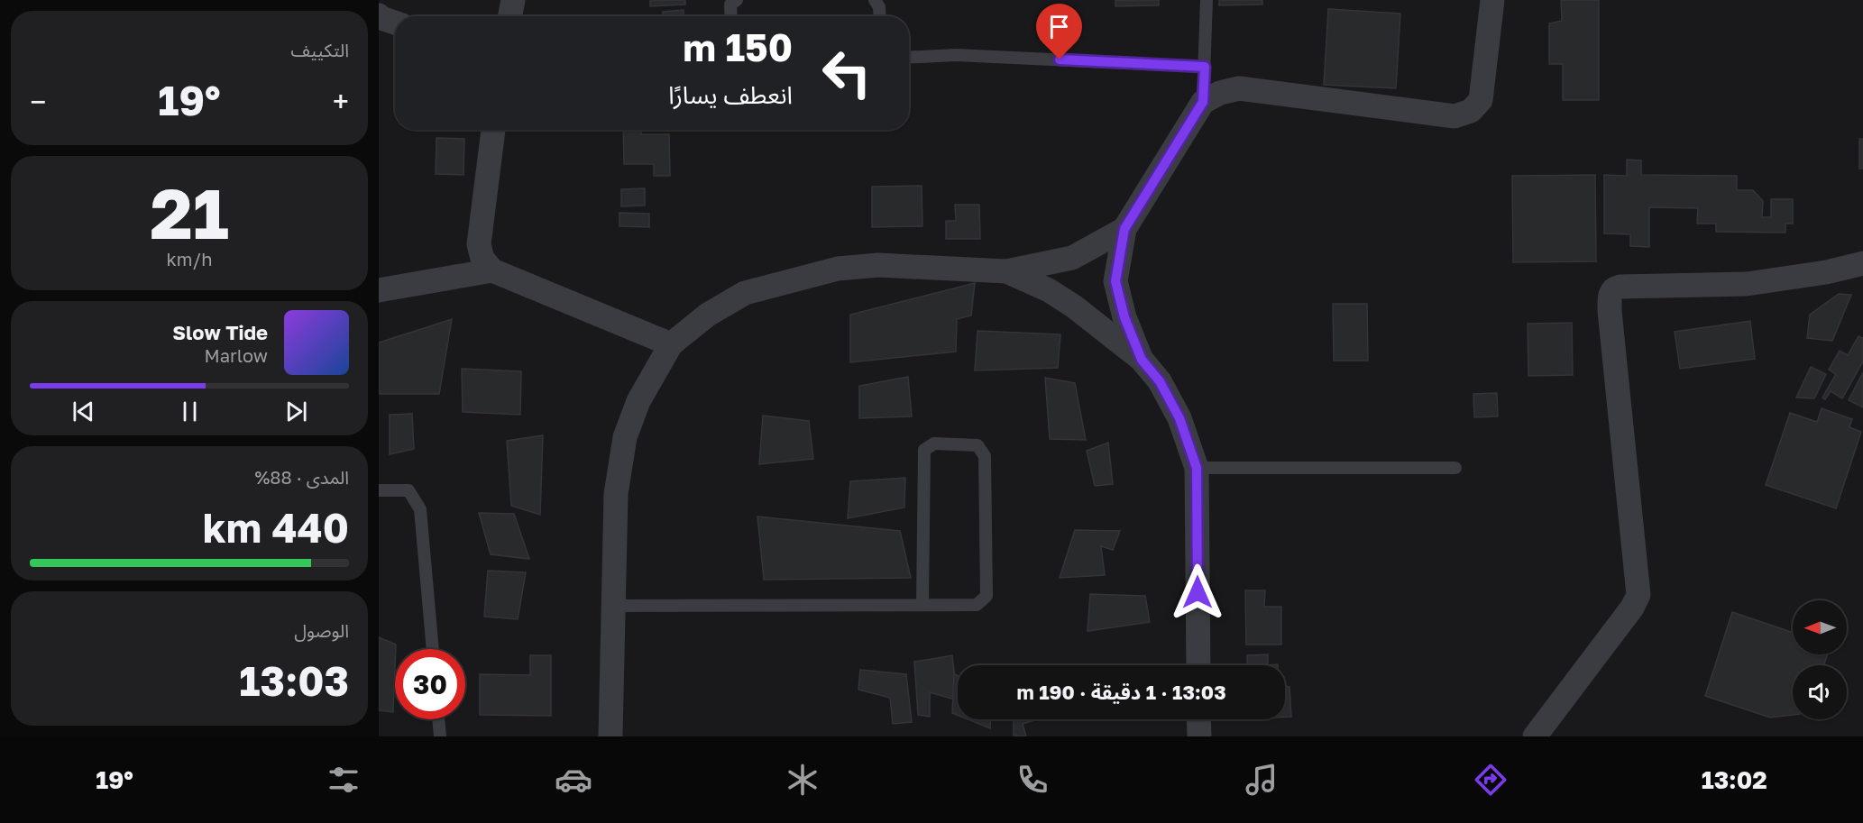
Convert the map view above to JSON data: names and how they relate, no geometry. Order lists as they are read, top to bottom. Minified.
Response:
{"north":"left","page":{"tile":["التكييف",["21","km/h"],["المدى · 88%","440 km"],["الوصول","13:03"]],"turn":["150 m","انعطف يسارًا"],"heat":["−","19°","+"],"song":["Slow Tide","Marlow"],"limit":"30","trip":"13:03 · 1 دقيقة · 190 m","tabs":["13:02","19°"]}}
